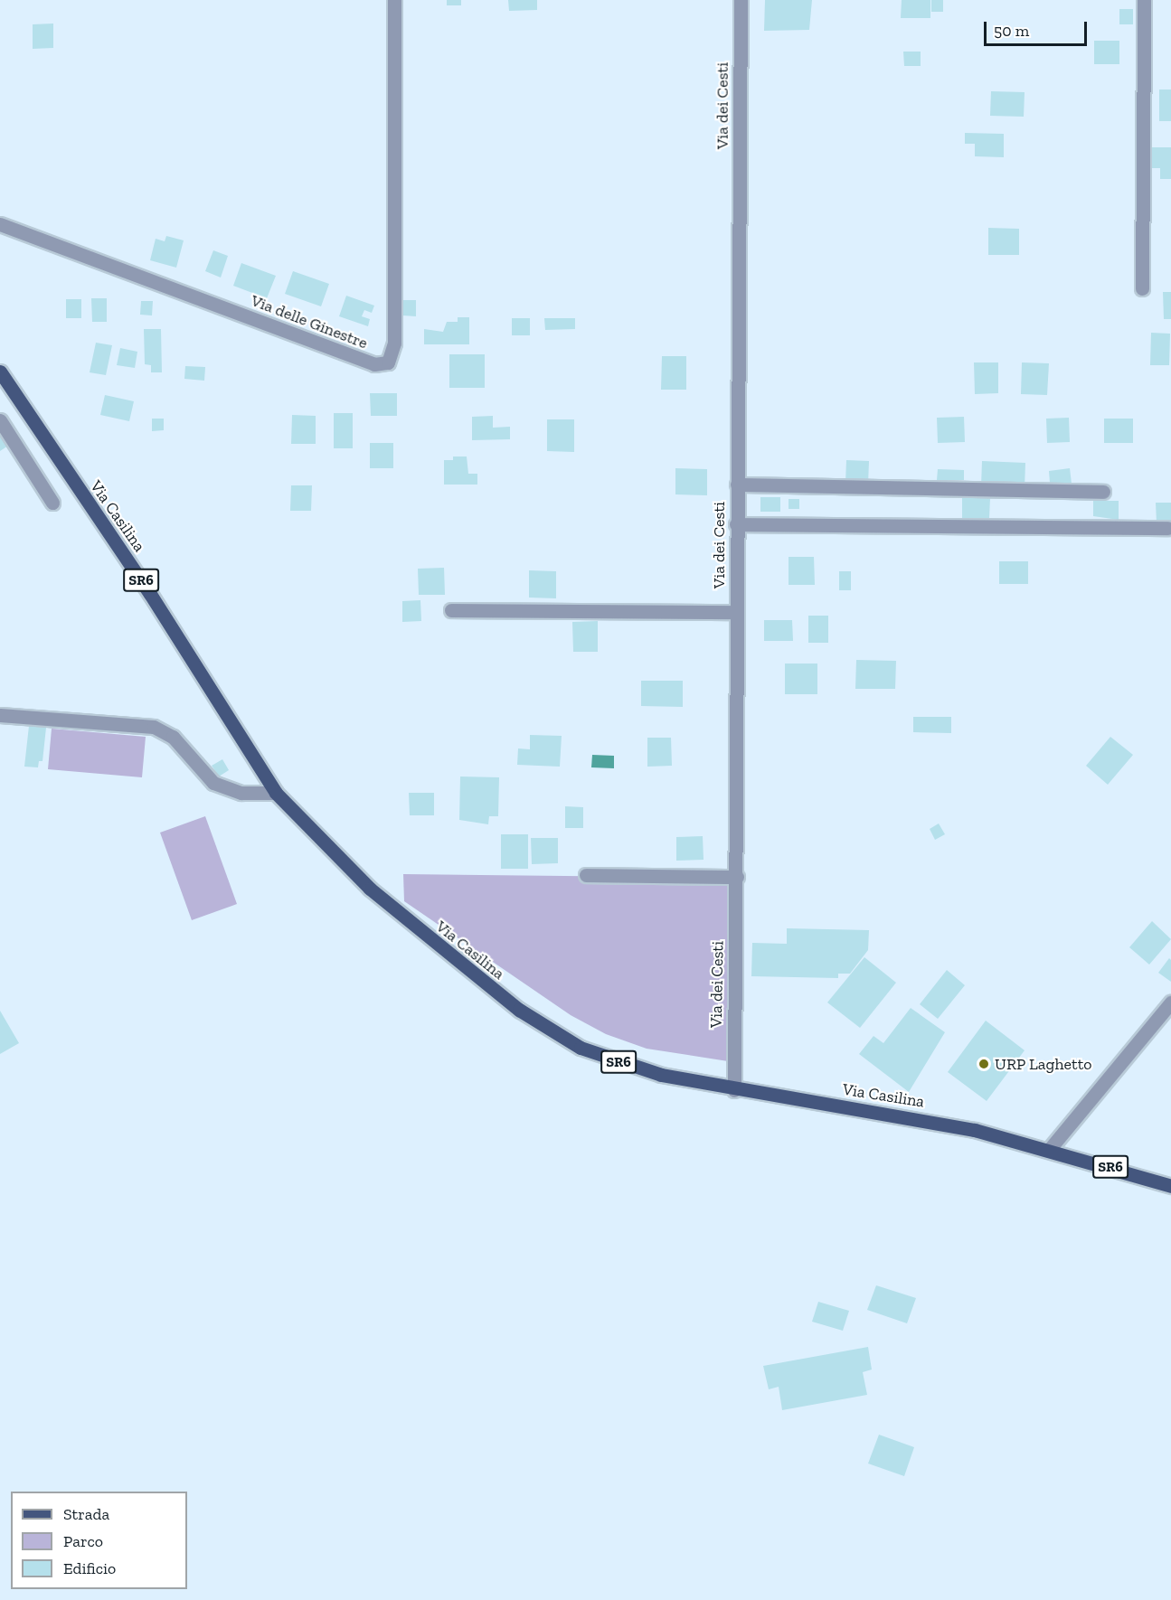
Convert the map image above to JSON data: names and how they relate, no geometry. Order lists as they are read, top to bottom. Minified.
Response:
{"streets":{"main road":["Via Casilina","SR6"],"street":["Via dei Cesti","Via delle Ginestre"]},"crossings":[["Via dei Cesti","Via Casilina"]],"places":["URP Laghetto"],"legend":["Strada","Parco","Edificio"],"scale_bar":"50 m"}
